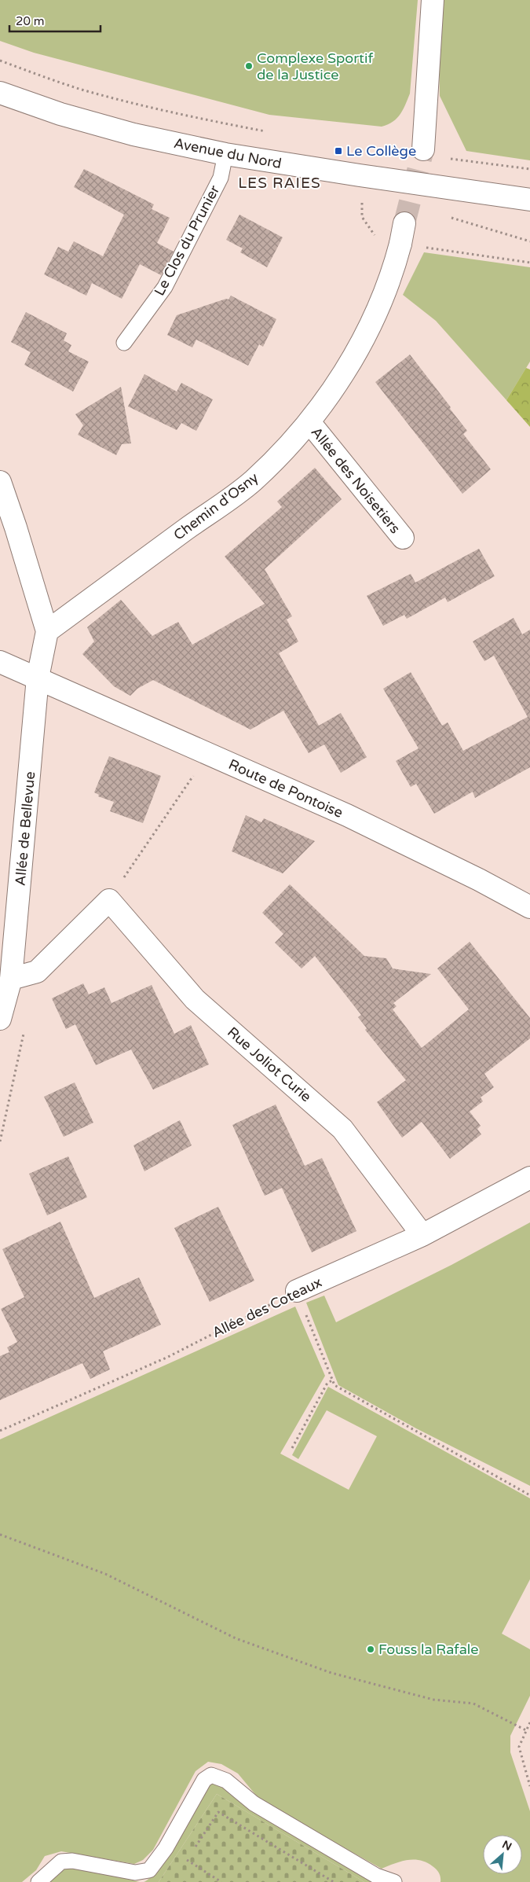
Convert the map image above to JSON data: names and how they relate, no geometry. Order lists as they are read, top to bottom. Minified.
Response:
{"streets":{"street":["Avenue du Nord","Allée des Noisetiers","Chemin d'Osny","Route de Pontoise","Allée de Bellevue","Rue Joliot Curie","Allée des Coteaux"],"lane":["Le Clos du Prunier"]},"crossings":[["Avenue du Nord","Le Clos du Prunier"],["Allée des Noisetiers","Chemin d'Osny"],["Chemin d'Osny","Allée de Bellevue"],["Route de Pontoise","Allée de Bellevue"],["Rue Joliot Curie","Allée des Coteaux"]],"districts":["LES RAIES"],"places":{"other":["Complexe Sportif de la Justice","Fouss la Rafale"],"transit":["Le Collège"]},"scale_bar":"20 m","north":"top right"}
